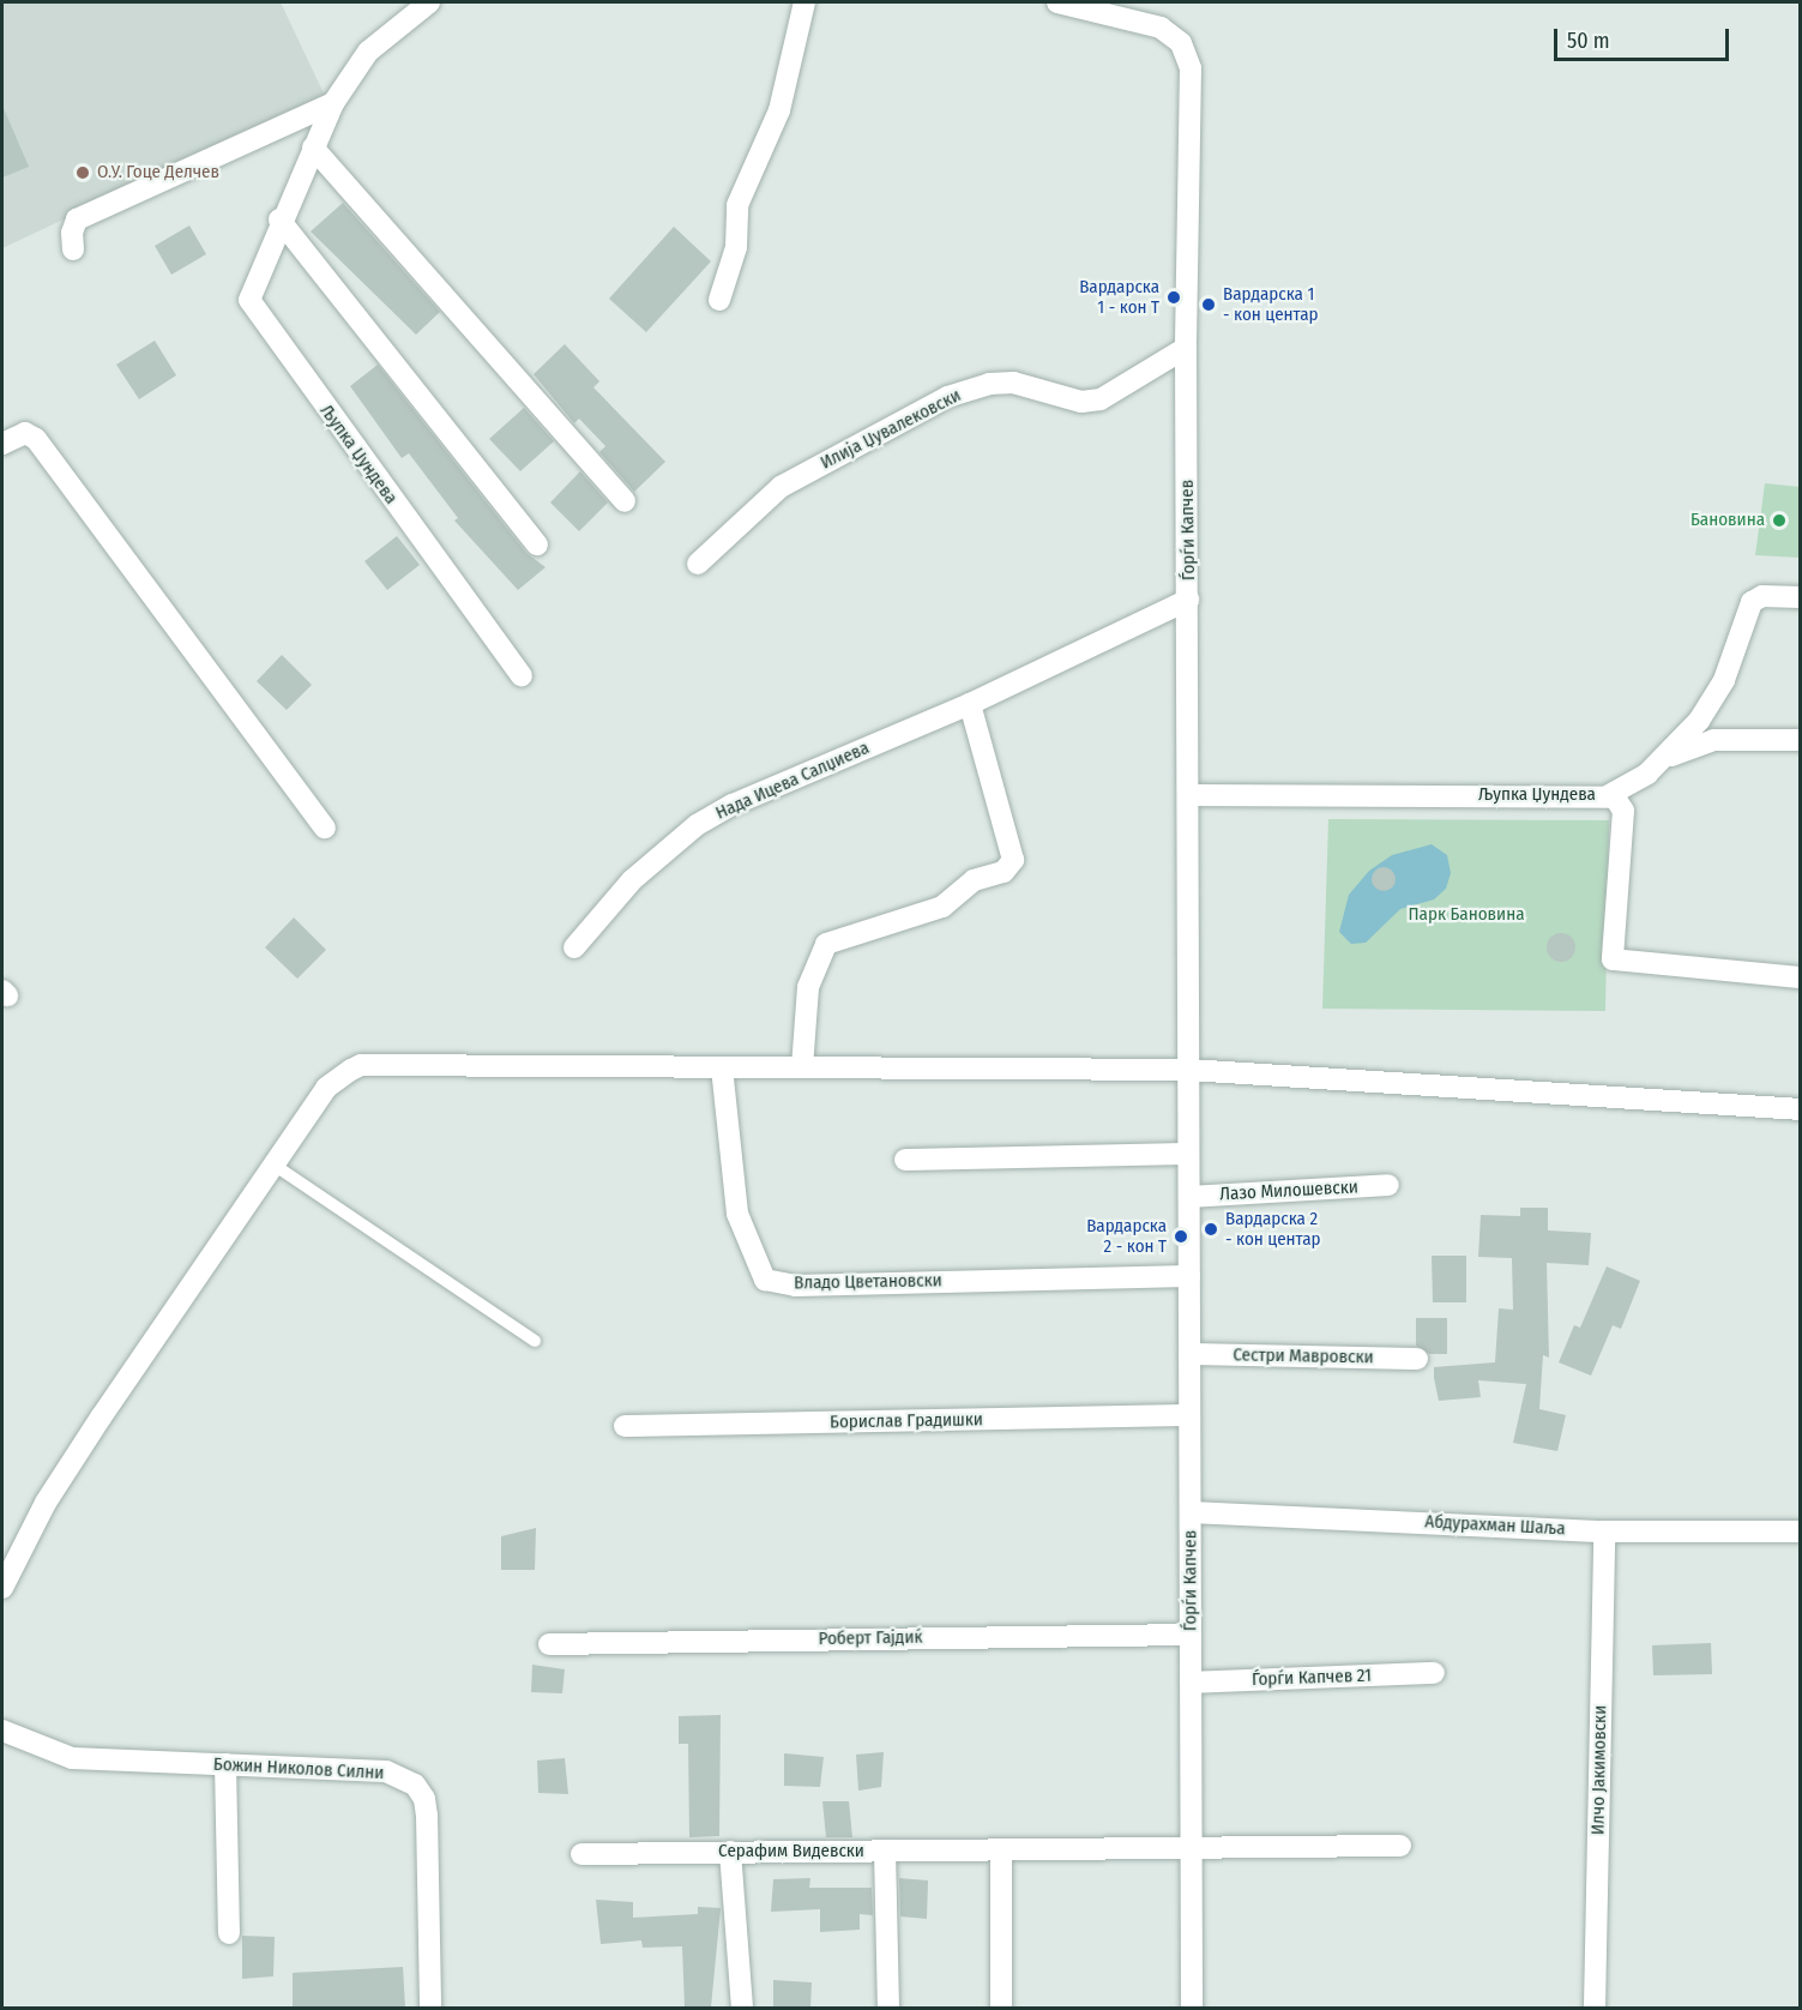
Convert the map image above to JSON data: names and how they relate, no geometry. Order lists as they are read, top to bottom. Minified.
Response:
{"streets":{"street":["Илија Џувалековски","Љупка Џундева","Ѓорѓи Капчев","Нада Ицева Салџиева","Лазо Милошевски","Владо Цветановски","Сестри Мавровски","Борислав Градишки","Абдурахман Шаља","Роберт Гајдиќ","Ѓорѓи Капчев 21","Божин Николов Силни","Илчо Јакимовски","Серафим Видевски"]},"crossings":[["Илија Џувалековски","Ѓорѓи Капчев"],["Љупка Џундева","Ѓорѓи Капчев"],["Ѓорѓи Капчев","Нада Ицева Салџиева"],["Ѓорѓи Капчев","Лазо Милошевски"],["Ѓорѓи Капчев","Владо Цветановски"],["Ѓорѓи Капчев","Сестри Мавровски"],["Ѓорѓи Капчев","Борислав Градишки"],["Ѓорѓи Капчев","Абдурахман Шаља"],["Ѓорѓи Капчев","Роберт Гајдиќ"],["Ѓорѓи Капчев","Ѓорѓи Капчев 21"],["Ѓорѓи Капчев","Серафим Видевски"],["Абдурахман Шаља","Илчо Јакимовски"]],"parks":["Парк Бановина"],"places":["О.У. Гоце Делчев","Вардарска 1 - кон Т","Вардарска 1 - кон центар","Бановина","Вардарска 2 - кон центар","Вардарска 2 - кон Т"],"scale_bar":"50 m"}
